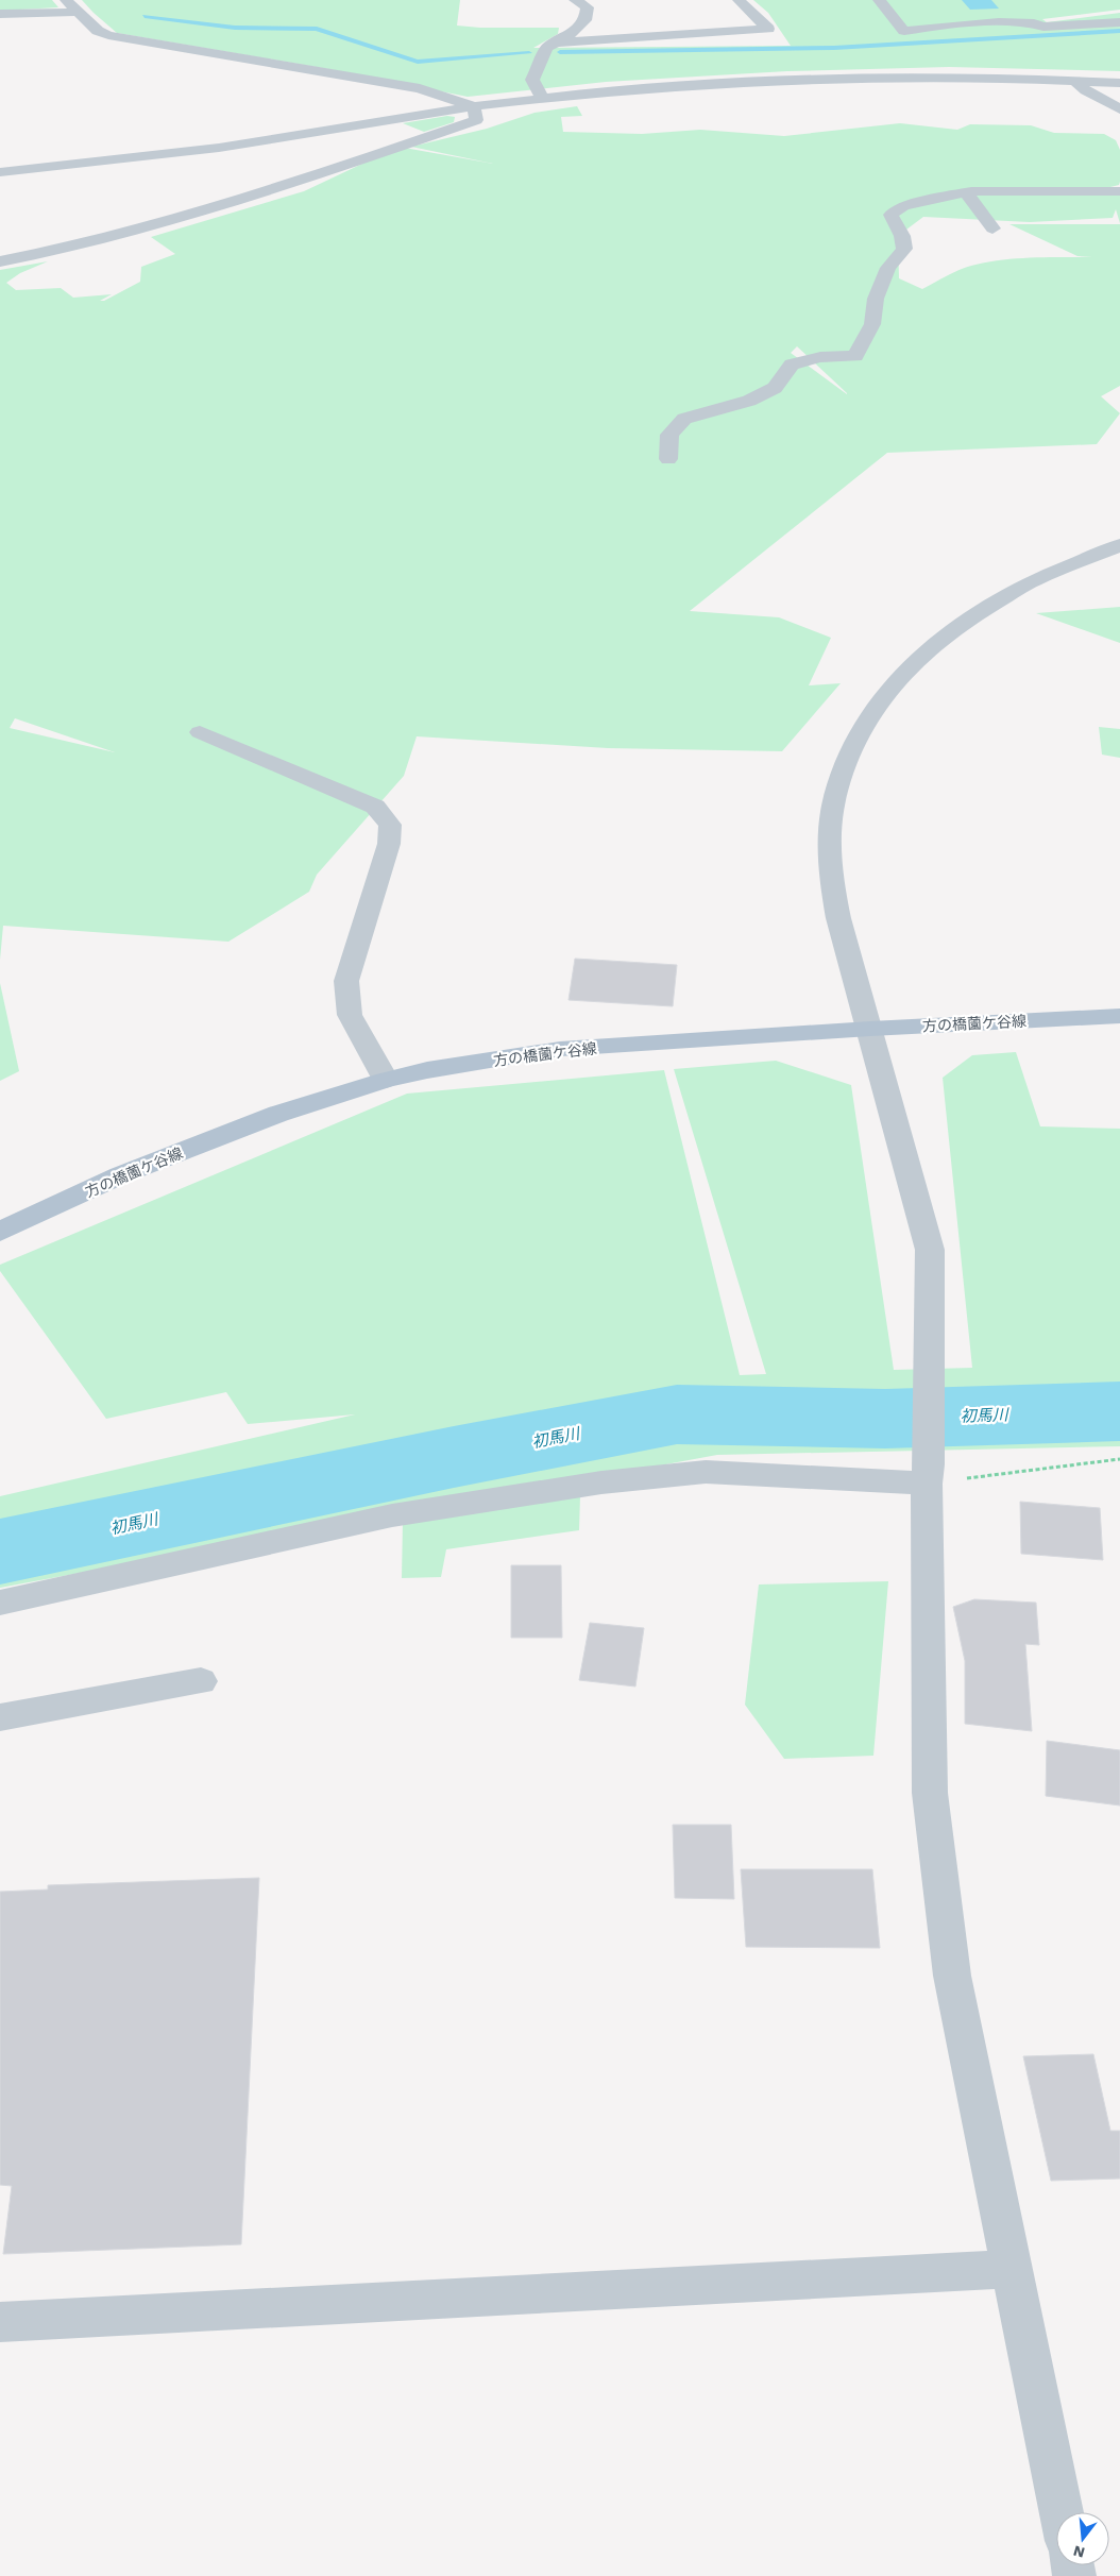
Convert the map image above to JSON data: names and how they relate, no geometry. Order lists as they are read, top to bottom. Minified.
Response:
{"streets":{"main road":["方の橋薗ケ谷線"]},"water":["初馬川"],"north":"bottom"}
